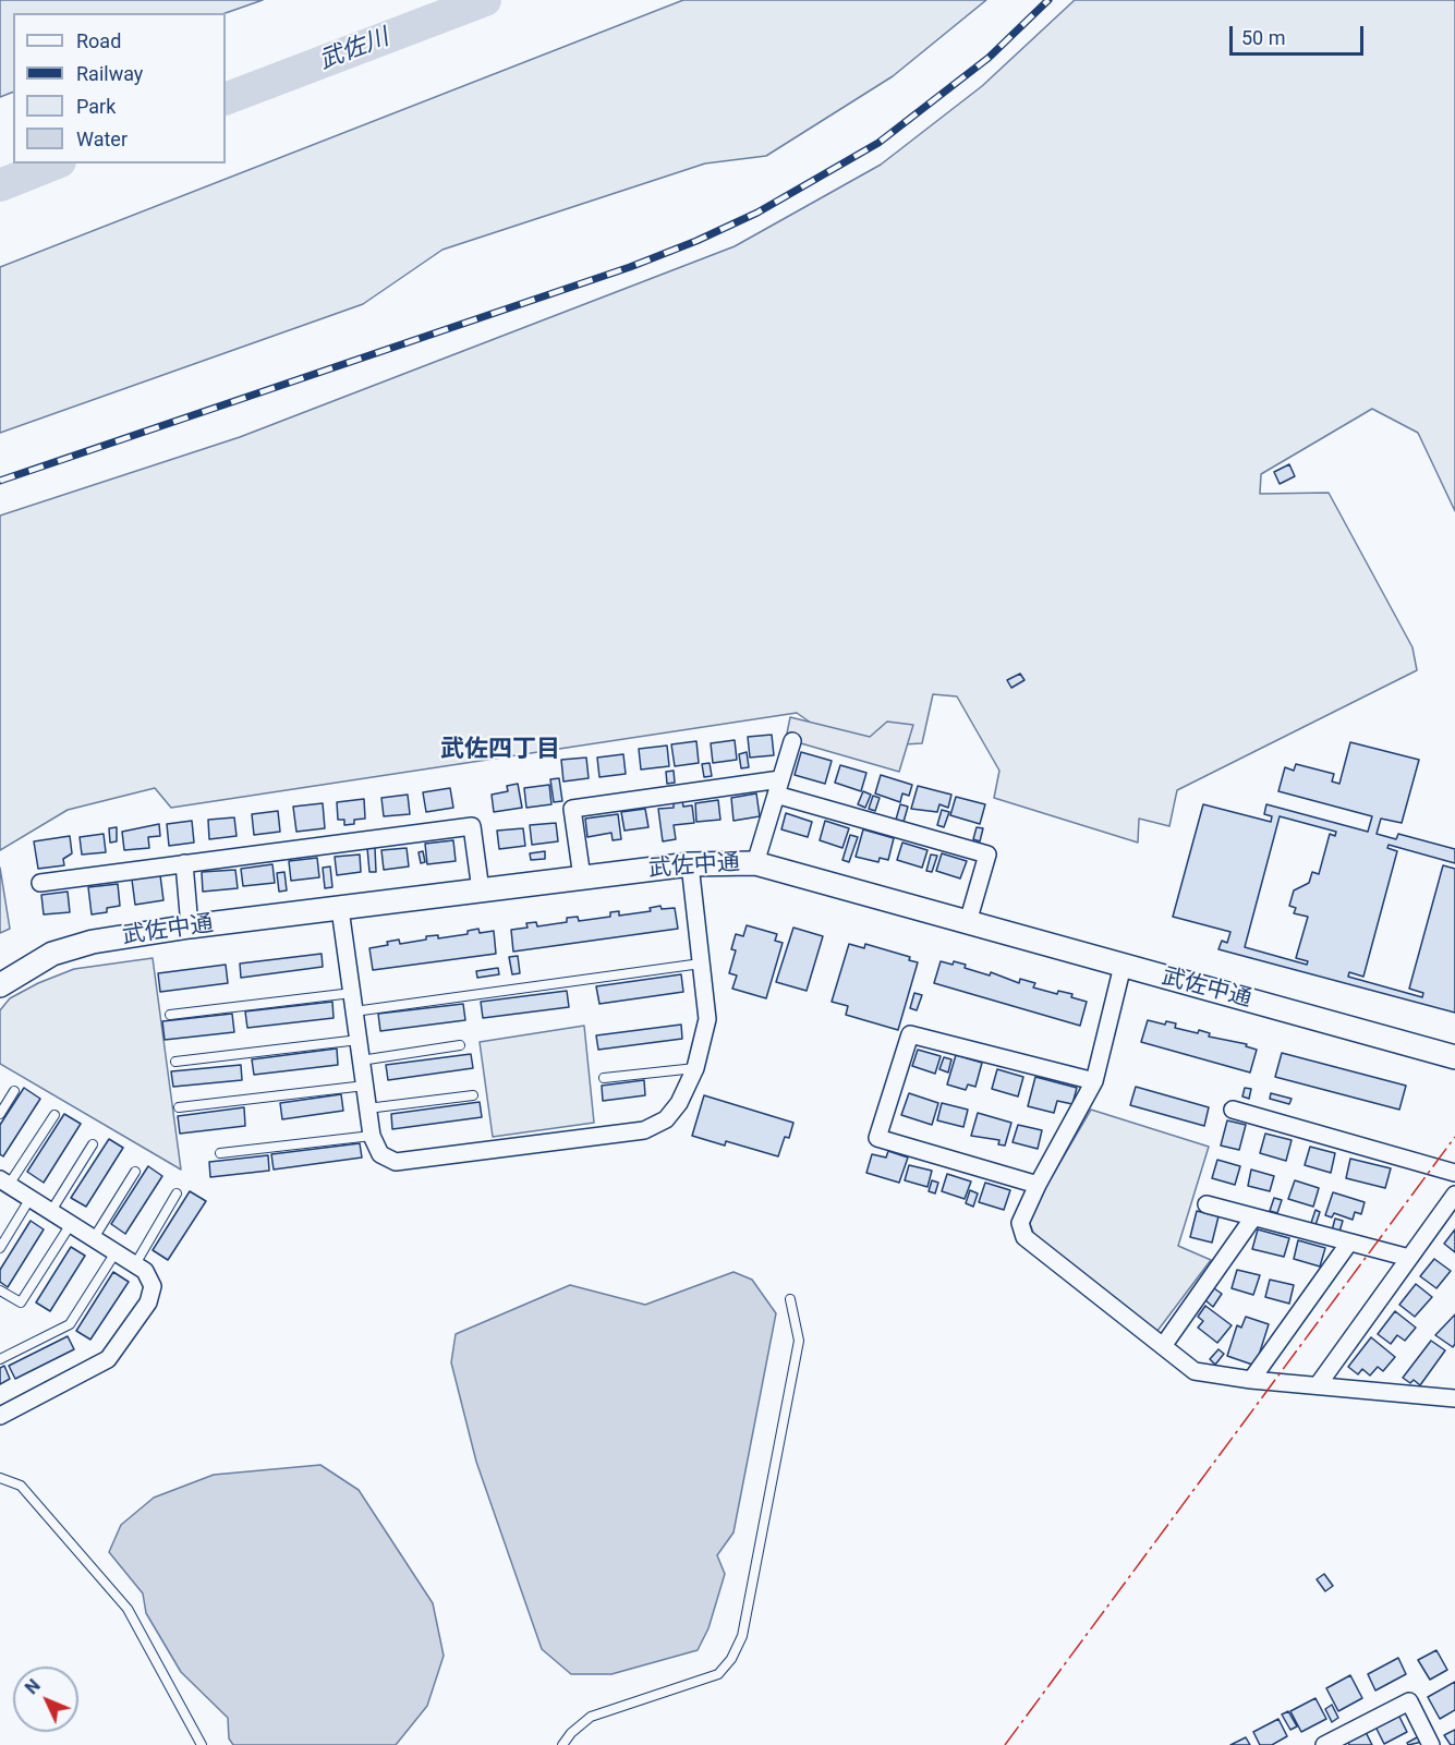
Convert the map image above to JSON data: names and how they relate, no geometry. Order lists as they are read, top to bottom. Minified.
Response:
{"streets":{"street":["武佐中通"]},"districts":["武佐四丁目"],"water":["武佐川"],"legend":["Road","Railway","Park","Water"],"scale_bar":"50 m","north":"top left"}
